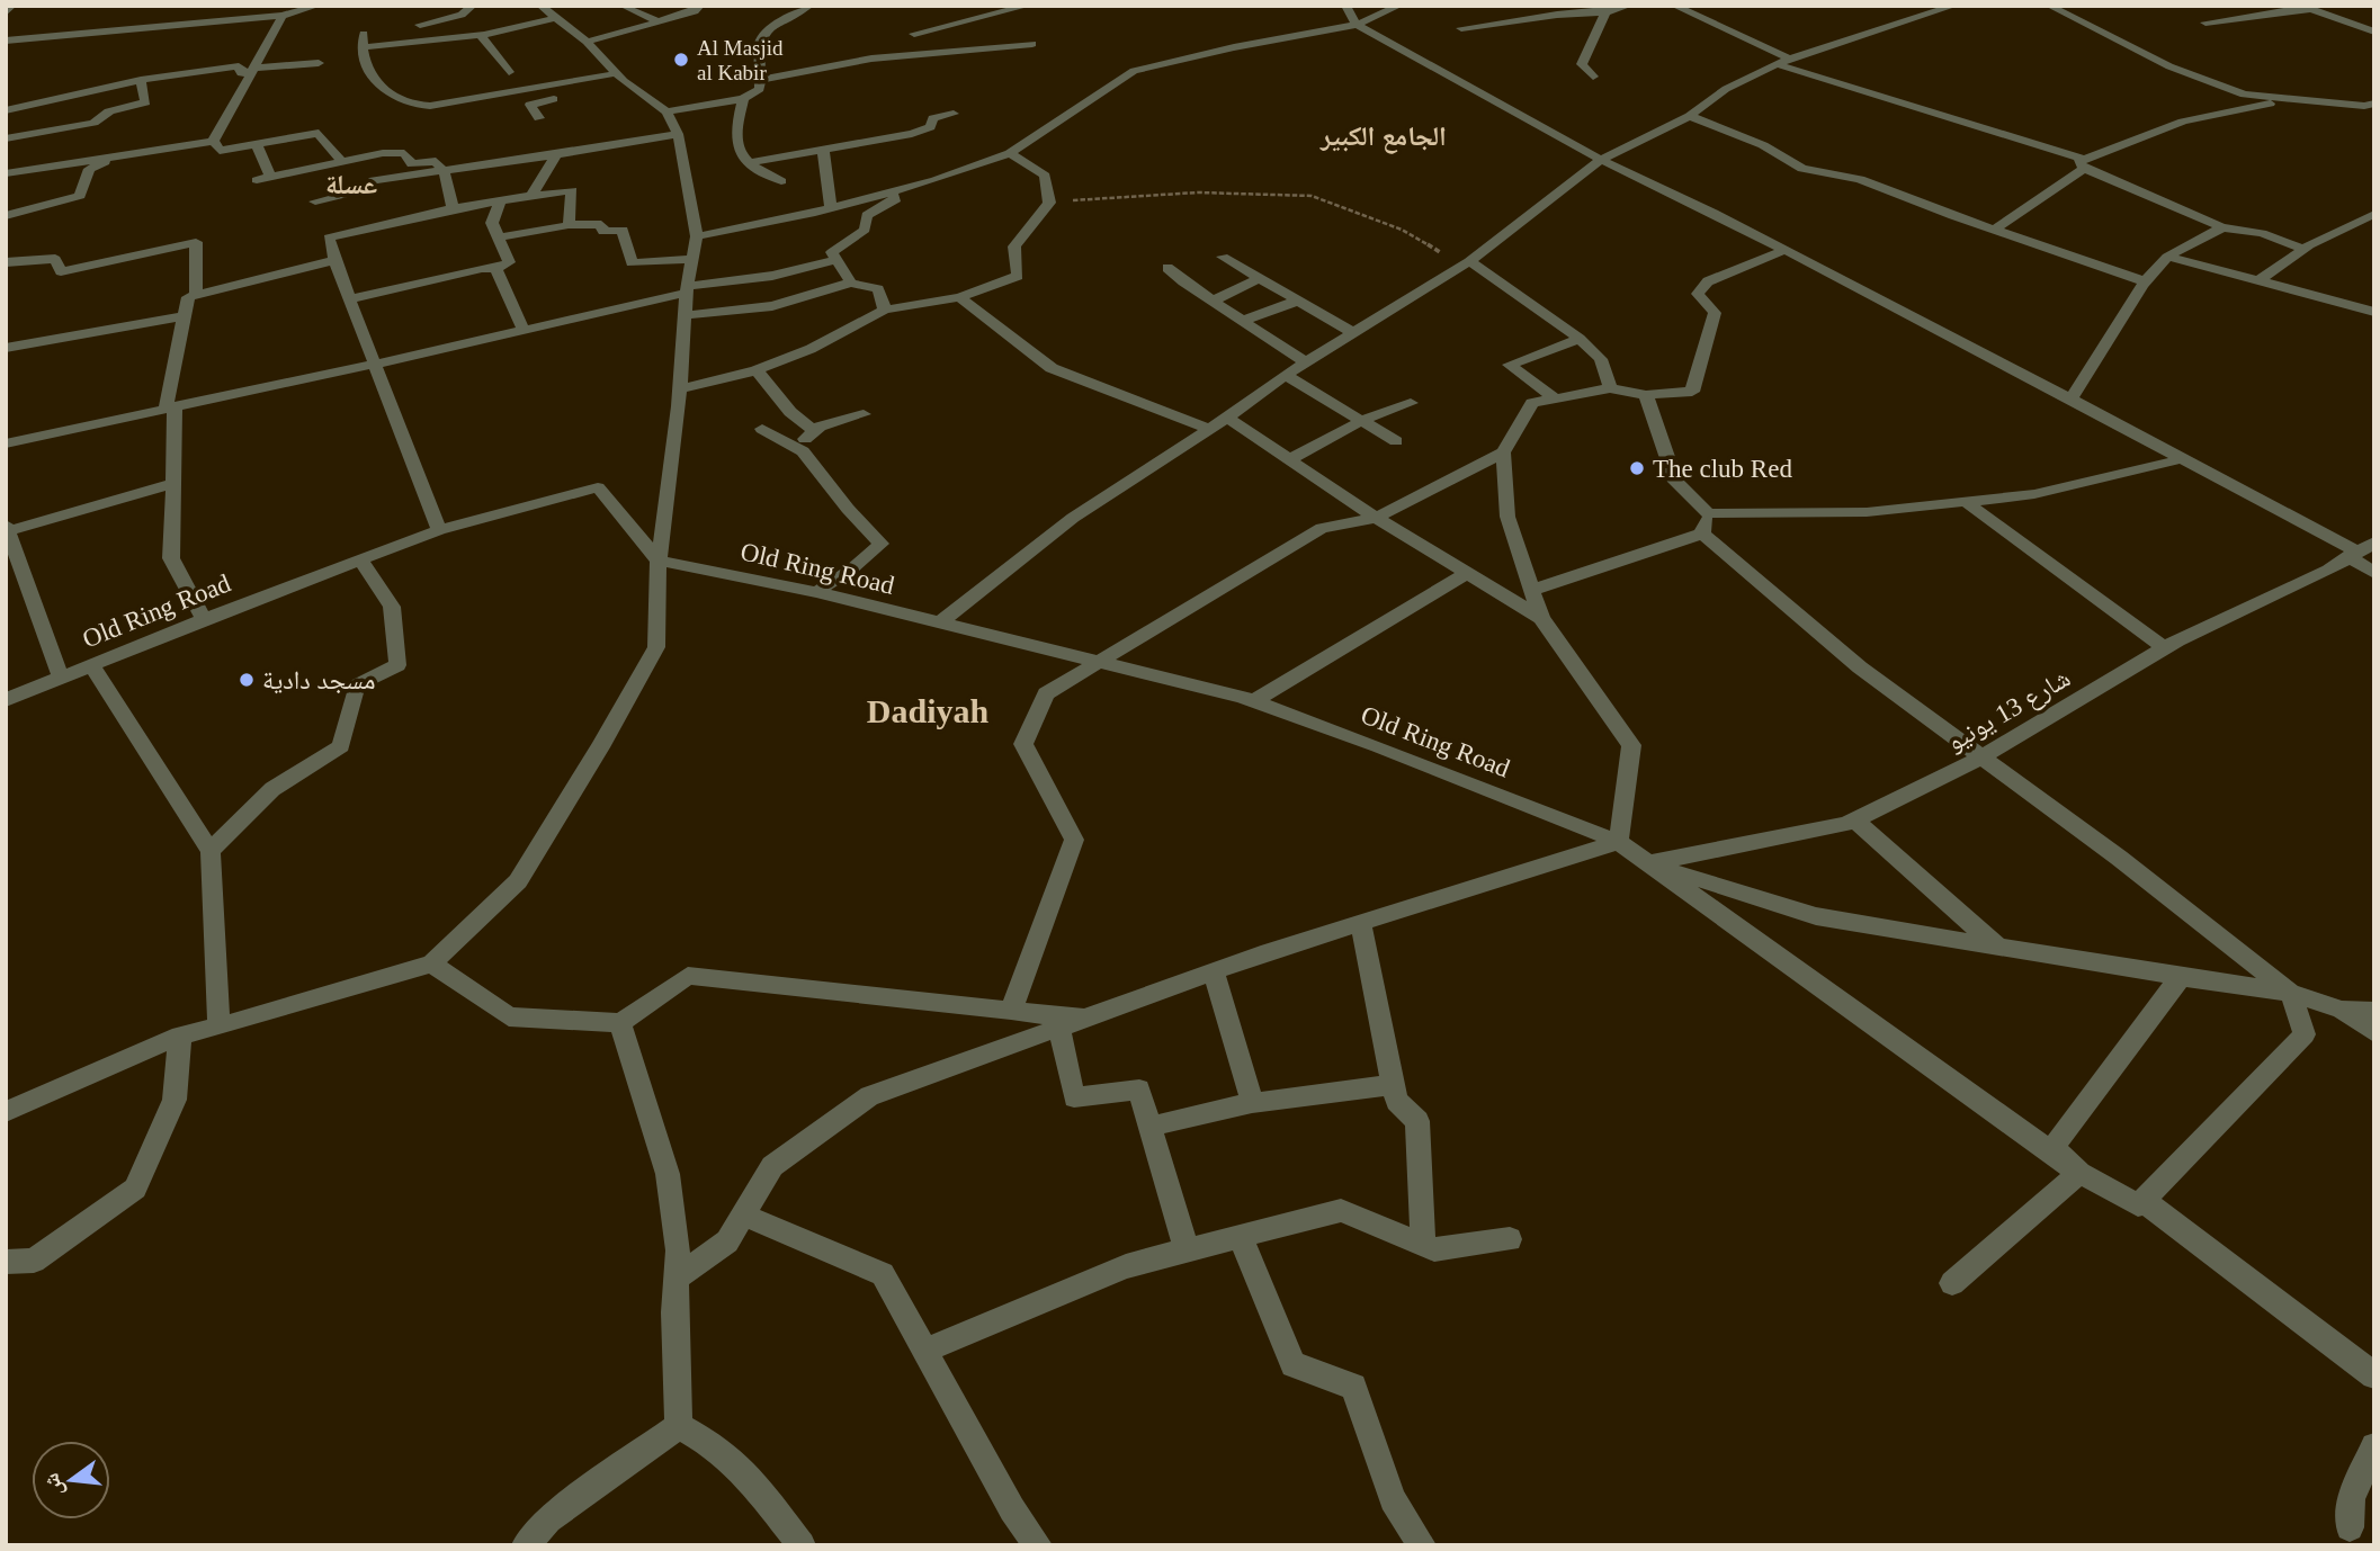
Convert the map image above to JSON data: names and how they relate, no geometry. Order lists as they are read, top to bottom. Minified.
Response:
{"streets":{"street":["Old Ring Road","شارع 13 يونيو"]},"crossings":[["Old Ring Road","شارع 13 يونيو"]],"districts":["الجامع الكبير","عسلة","Dadiyah"],"places":["Al Masjid al Kabir","The club Red","مسجد دادية"],"north":"left"}
